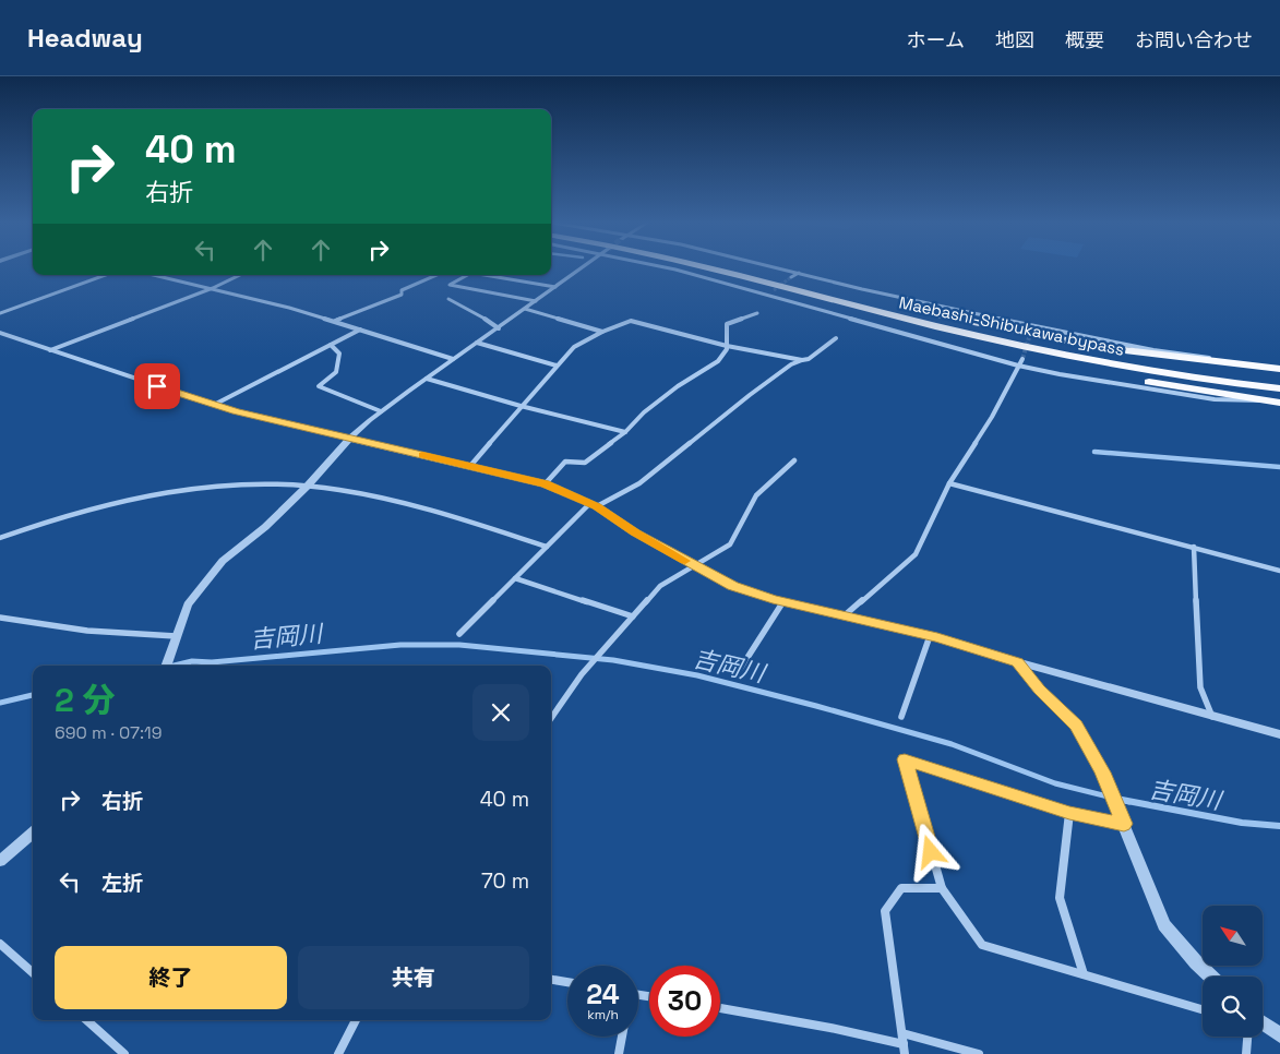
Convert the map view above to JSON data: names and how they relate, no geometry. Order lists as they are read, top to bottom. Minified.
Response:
{"streets":{"highway":["Maebashi-Shibukawa bypass"]},"water":["吉岡川"],"north":"top left","page":{"header":"Headway","nav":["ホーム","地図","概要","お問い合わせ"],"turn":["40 m","右折"],"heading":["2 分","690 m · 07:19"],"list":[{"name":"右折","value":"40 m"},{"name":"左折","value":"70 m"}],"buttons":["終了","共有"],"speed":"24 km/h","limit":"30"}}
